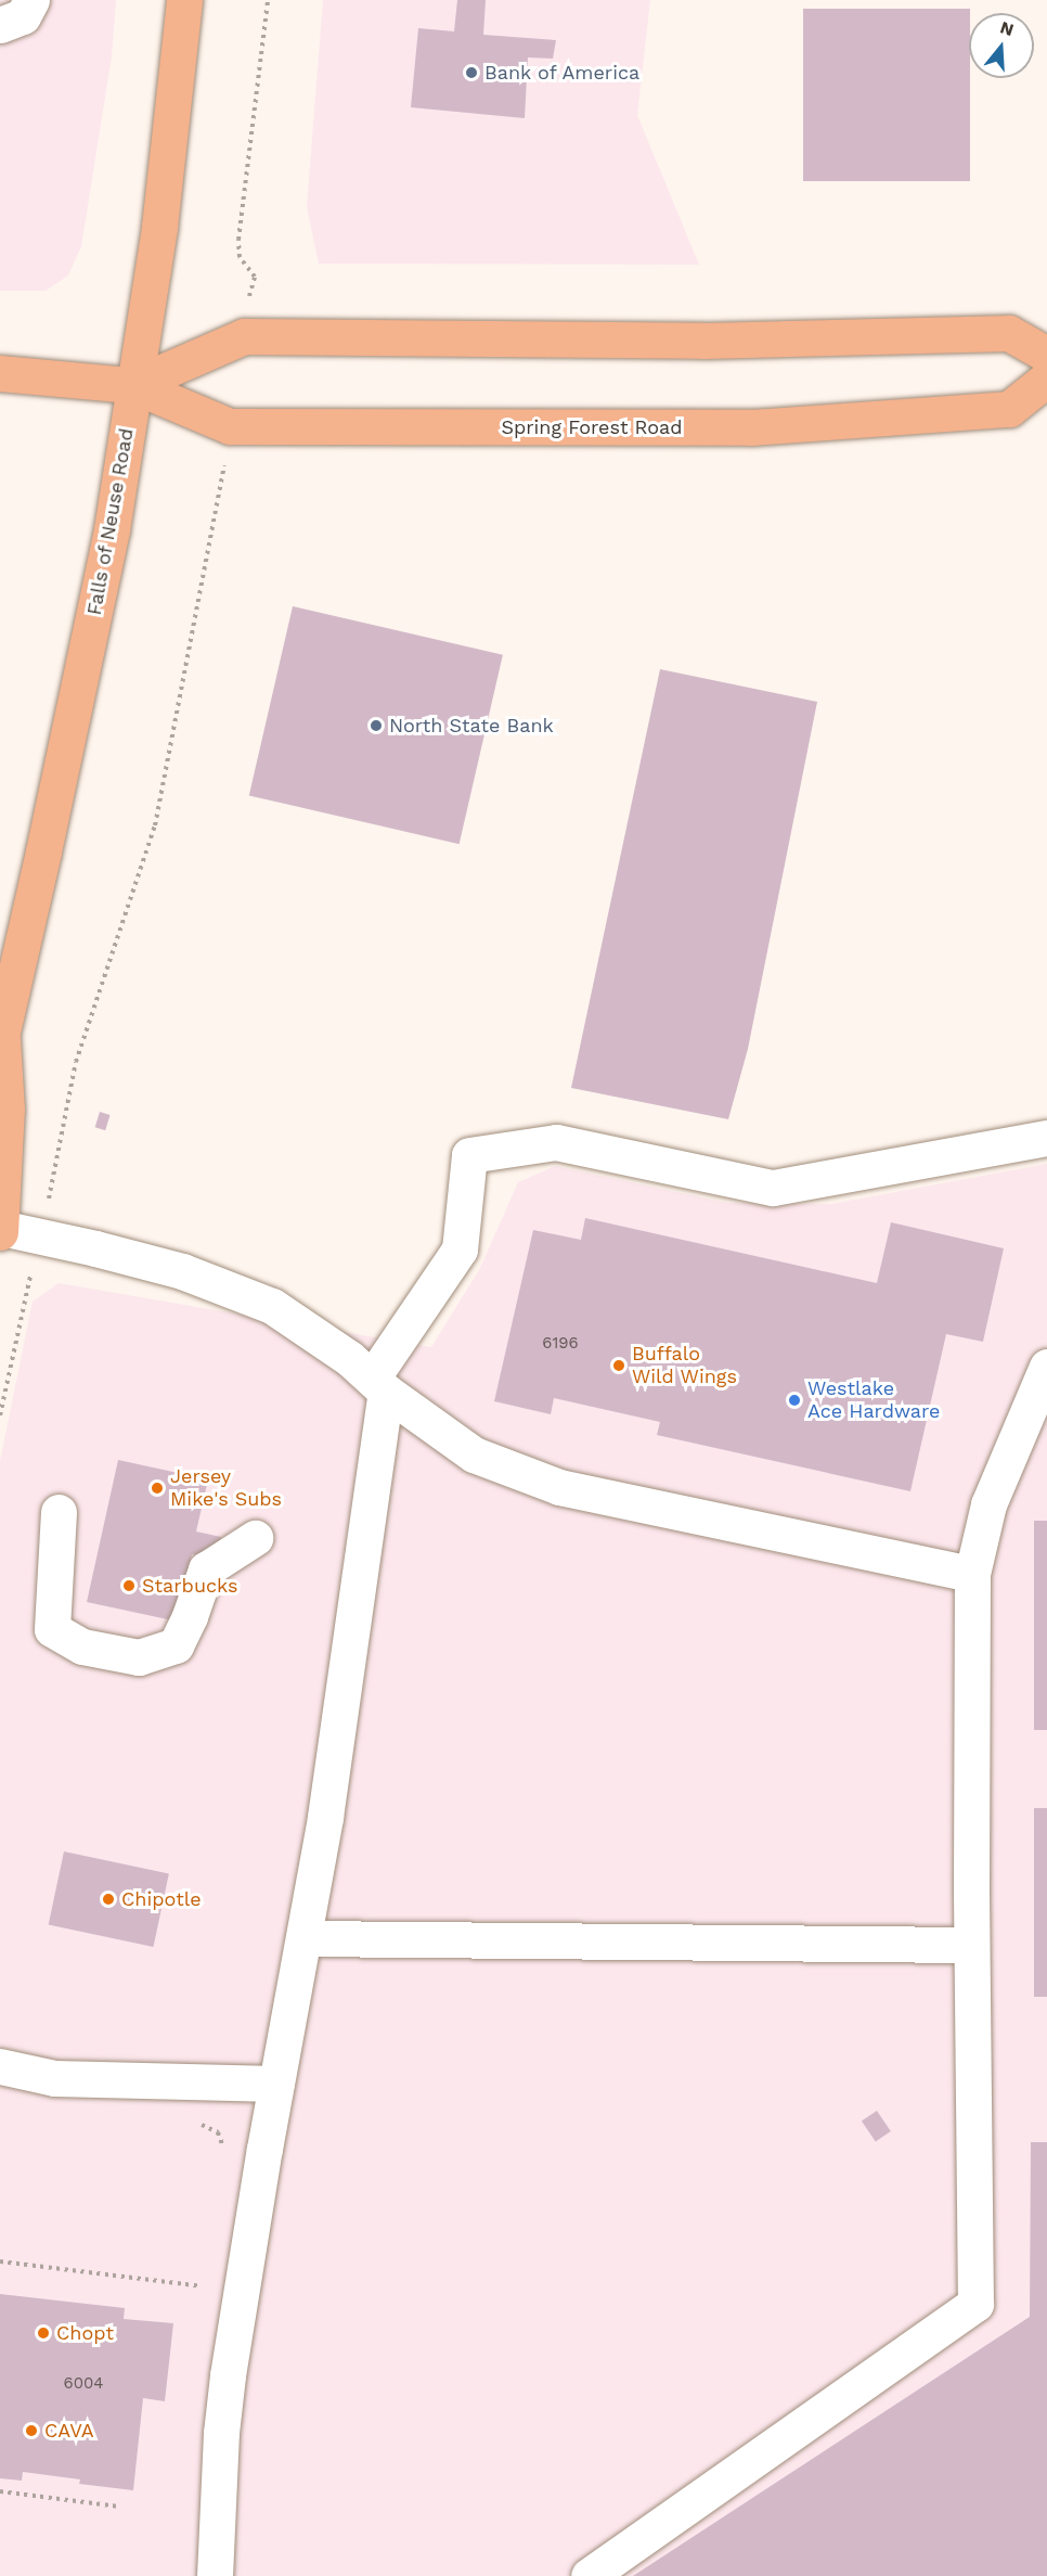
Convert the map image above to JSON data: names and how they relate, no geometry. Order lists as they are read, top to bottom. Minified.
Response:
{"streets":{"main road":["Spring Forest Road","Falls of Neuse Road"]},"crossings":[["Spring Forest Road","Falls of Neuse Road"]],"places":["Bank of America","North State Bank","Buffalo Wild Wings","Westlake Ace Hardware","Jersey Mike's Subs","Starbucks","Chipotle","Chopt","CAVA"],"house_numbers":["6196","6004"],"north":"top"}
